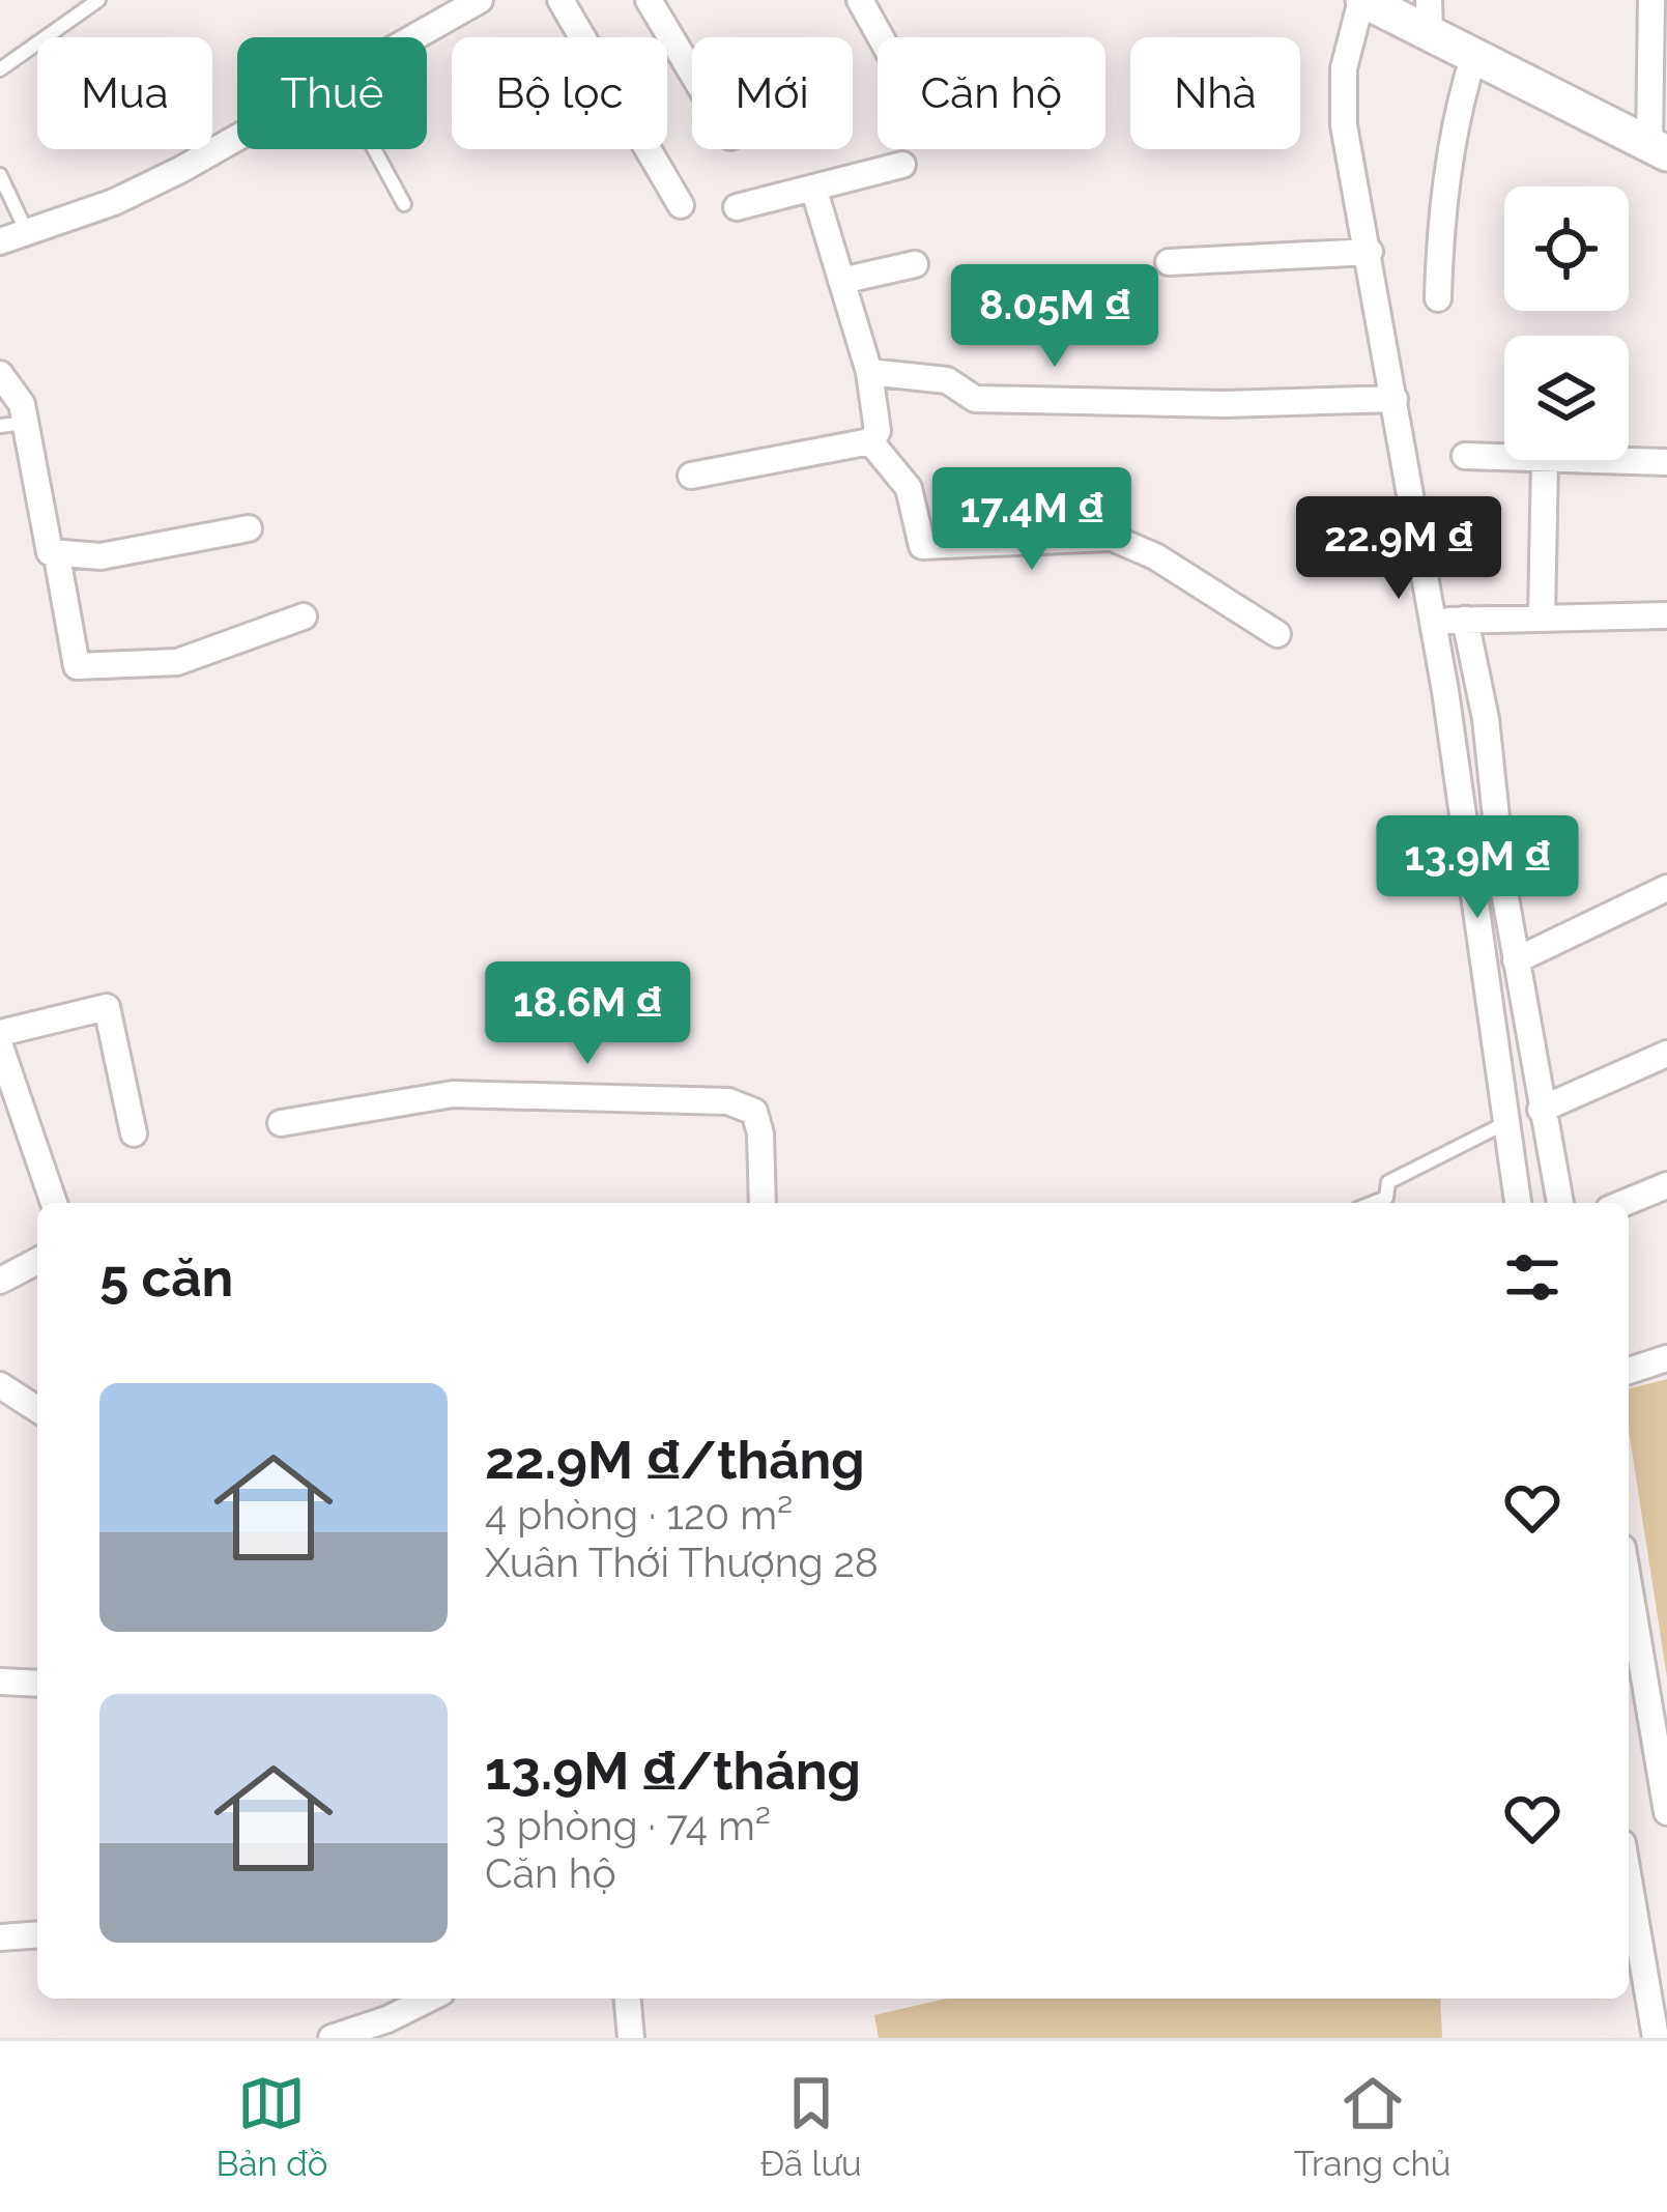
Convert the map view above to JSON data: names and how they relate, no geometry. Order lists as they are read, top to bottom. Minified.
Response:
{"page":{"chip":["Mua","Thuê","Bộ lọc","Mới","Căn hộ","Nhà"],"price":["8.05M ₫","17.4M ₫","22.9M ₫","13.9M ₫","18.6M ₫"],"heading":"5 căn","list":[{"name":"22.9M ₫/tháng","note":"4 phòng · 120 m² · Xuân Thới Thượng 28"},{"name":"13.9M ₫/tháng","note":"3 phòng · 74 m² · Căn hộ"}],"tabs":["Bản đồ","Đã lưu","Trang chủ"]}}
